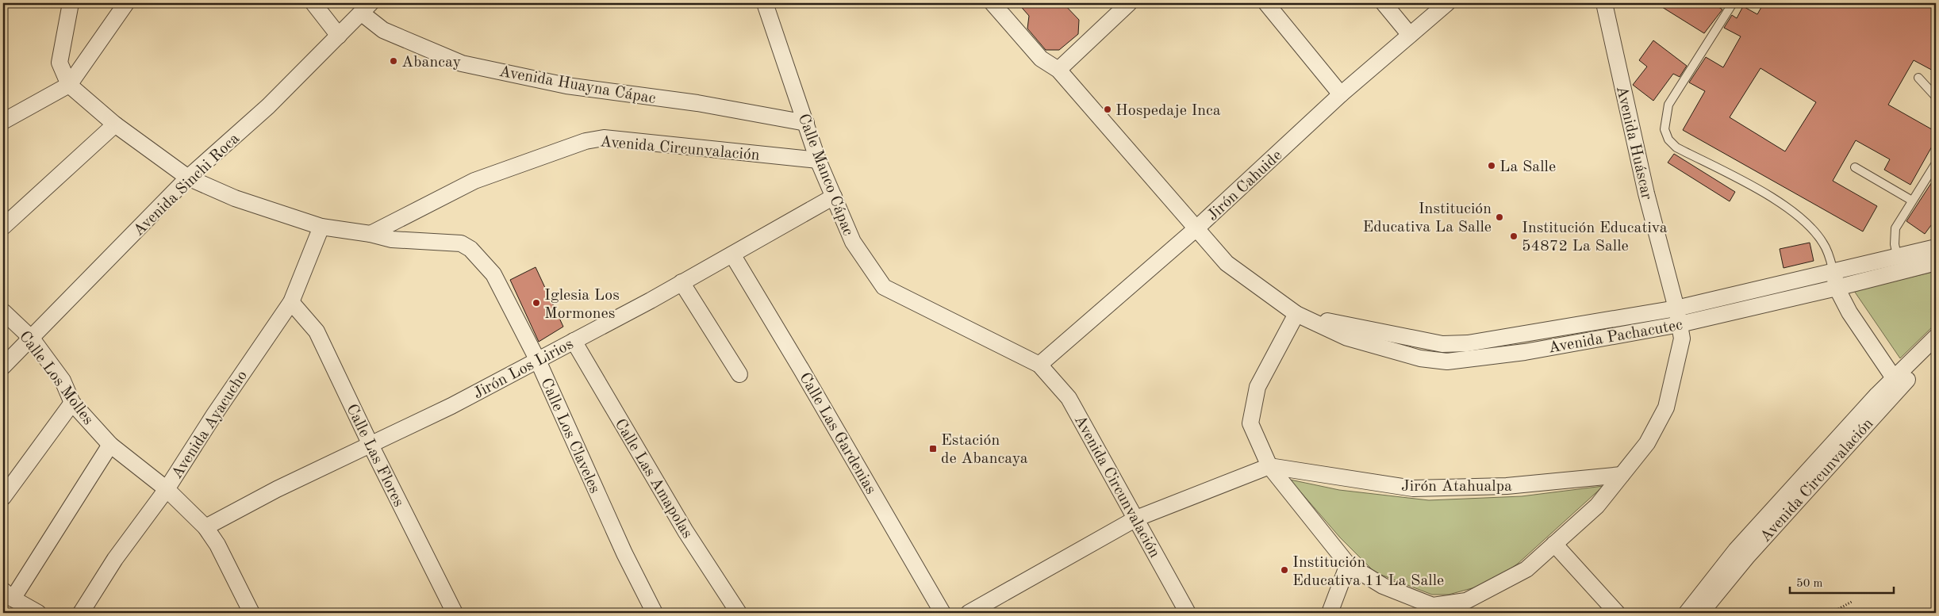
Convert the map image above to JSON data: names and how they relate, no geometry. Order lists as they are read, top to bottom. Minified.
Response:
{"streets":{"street":["Avenida Huayna Cápac","Avenida Huáscar","Avenida Circunvalación","Calle Manco Cápac","Avenida Sinchi Roca","Jirón Cahuide","Avenida Pachacutec","Jirón Los Lirios","Calle Los Molles","Avenida Ayacucho","Calle Las Gardenias","Calle Los Claveles","Calle Las Flores","Calle Las Amapolas","Jirón Atahualpa"]},"crossings":[["Avenida Huayna Cápac","Calle Manco Cápac"],["Avenida Huayna Cápac","Avenida Sinchi Roca"],["Avenida Huáscar","Avenida Pachacutec"],["Avenida Huáscar","Jirón Atahualpa"],["Avenida Circunvalación","Calle Manco Cápac"],["Avenida Circunvalación","Jirón Cahuide"],["Avenida Circunvalación","Calle Los Claveles"],["Calle Manco Cápac","Jirón Cahuide"],["Calle Manco Cápac","Jirón Los Lirios"],["Avenida Sinchi Roca","Calle Los Molles"],["Jirón Cahuide","Avenida Pachacutec"],["Jirón Los Lirios","Calle Los Molles"],["Jirón Los Lirios","Calle Las Gardenias"],["Jirón Los Lirios","Calle Los Claveles"],["Jirón Los Lirios","Calle Las Flores"],["Jirón Los Lirios","Calle Las Amapolas"],["Calle Los Molles","Avenida Ayacucho"],["Avenida Ayacucho","Calle Las Flores"]],"places":{"other":["Abancay","Hospedaje Inca","La Salle","Institución Educativa La Salle","Institución Educativa 54872 La Salle","Iglesia Los Mormones","Institución Educativa 11 La Salle"],"transit":["Estación de Abancaya"]},"scale_bar":"50 m"}
